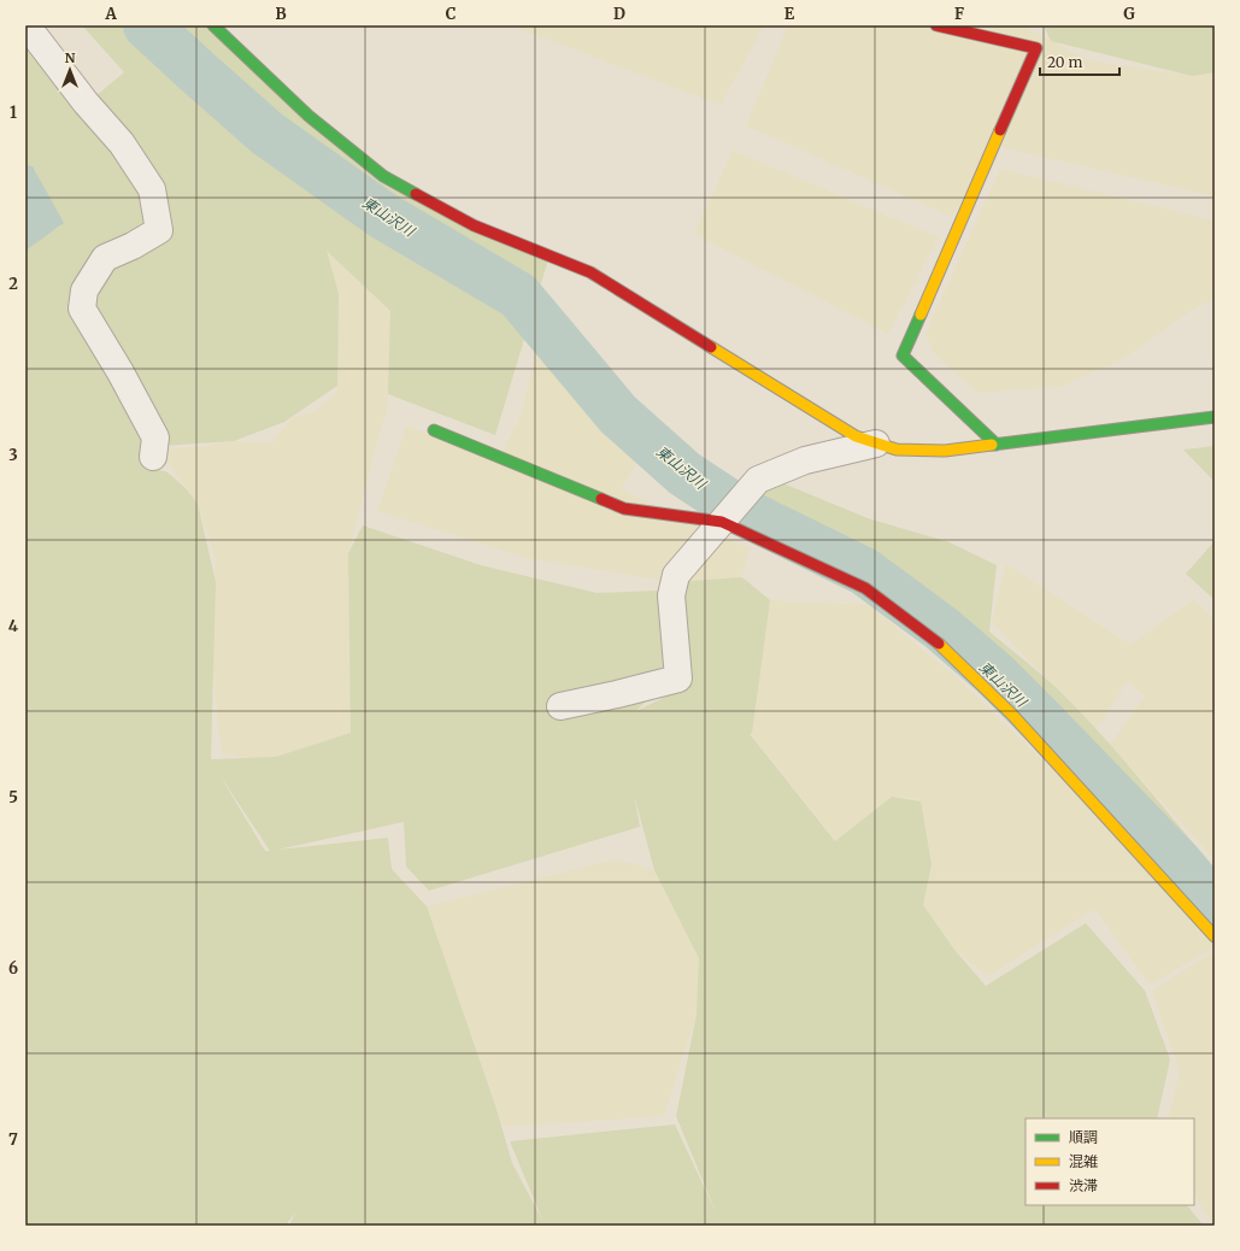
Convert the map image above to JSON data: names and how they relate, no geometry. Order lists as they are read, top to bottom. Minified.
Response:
{"water":["東山沢川"],"legend":["順調","混雑","渋滞"],"scale_bar":"20 m","north":"top","grid":{"columns":["A","B","C","D","E","F","G"],"rows":["1","2","3","4","5","6","7"]}}
